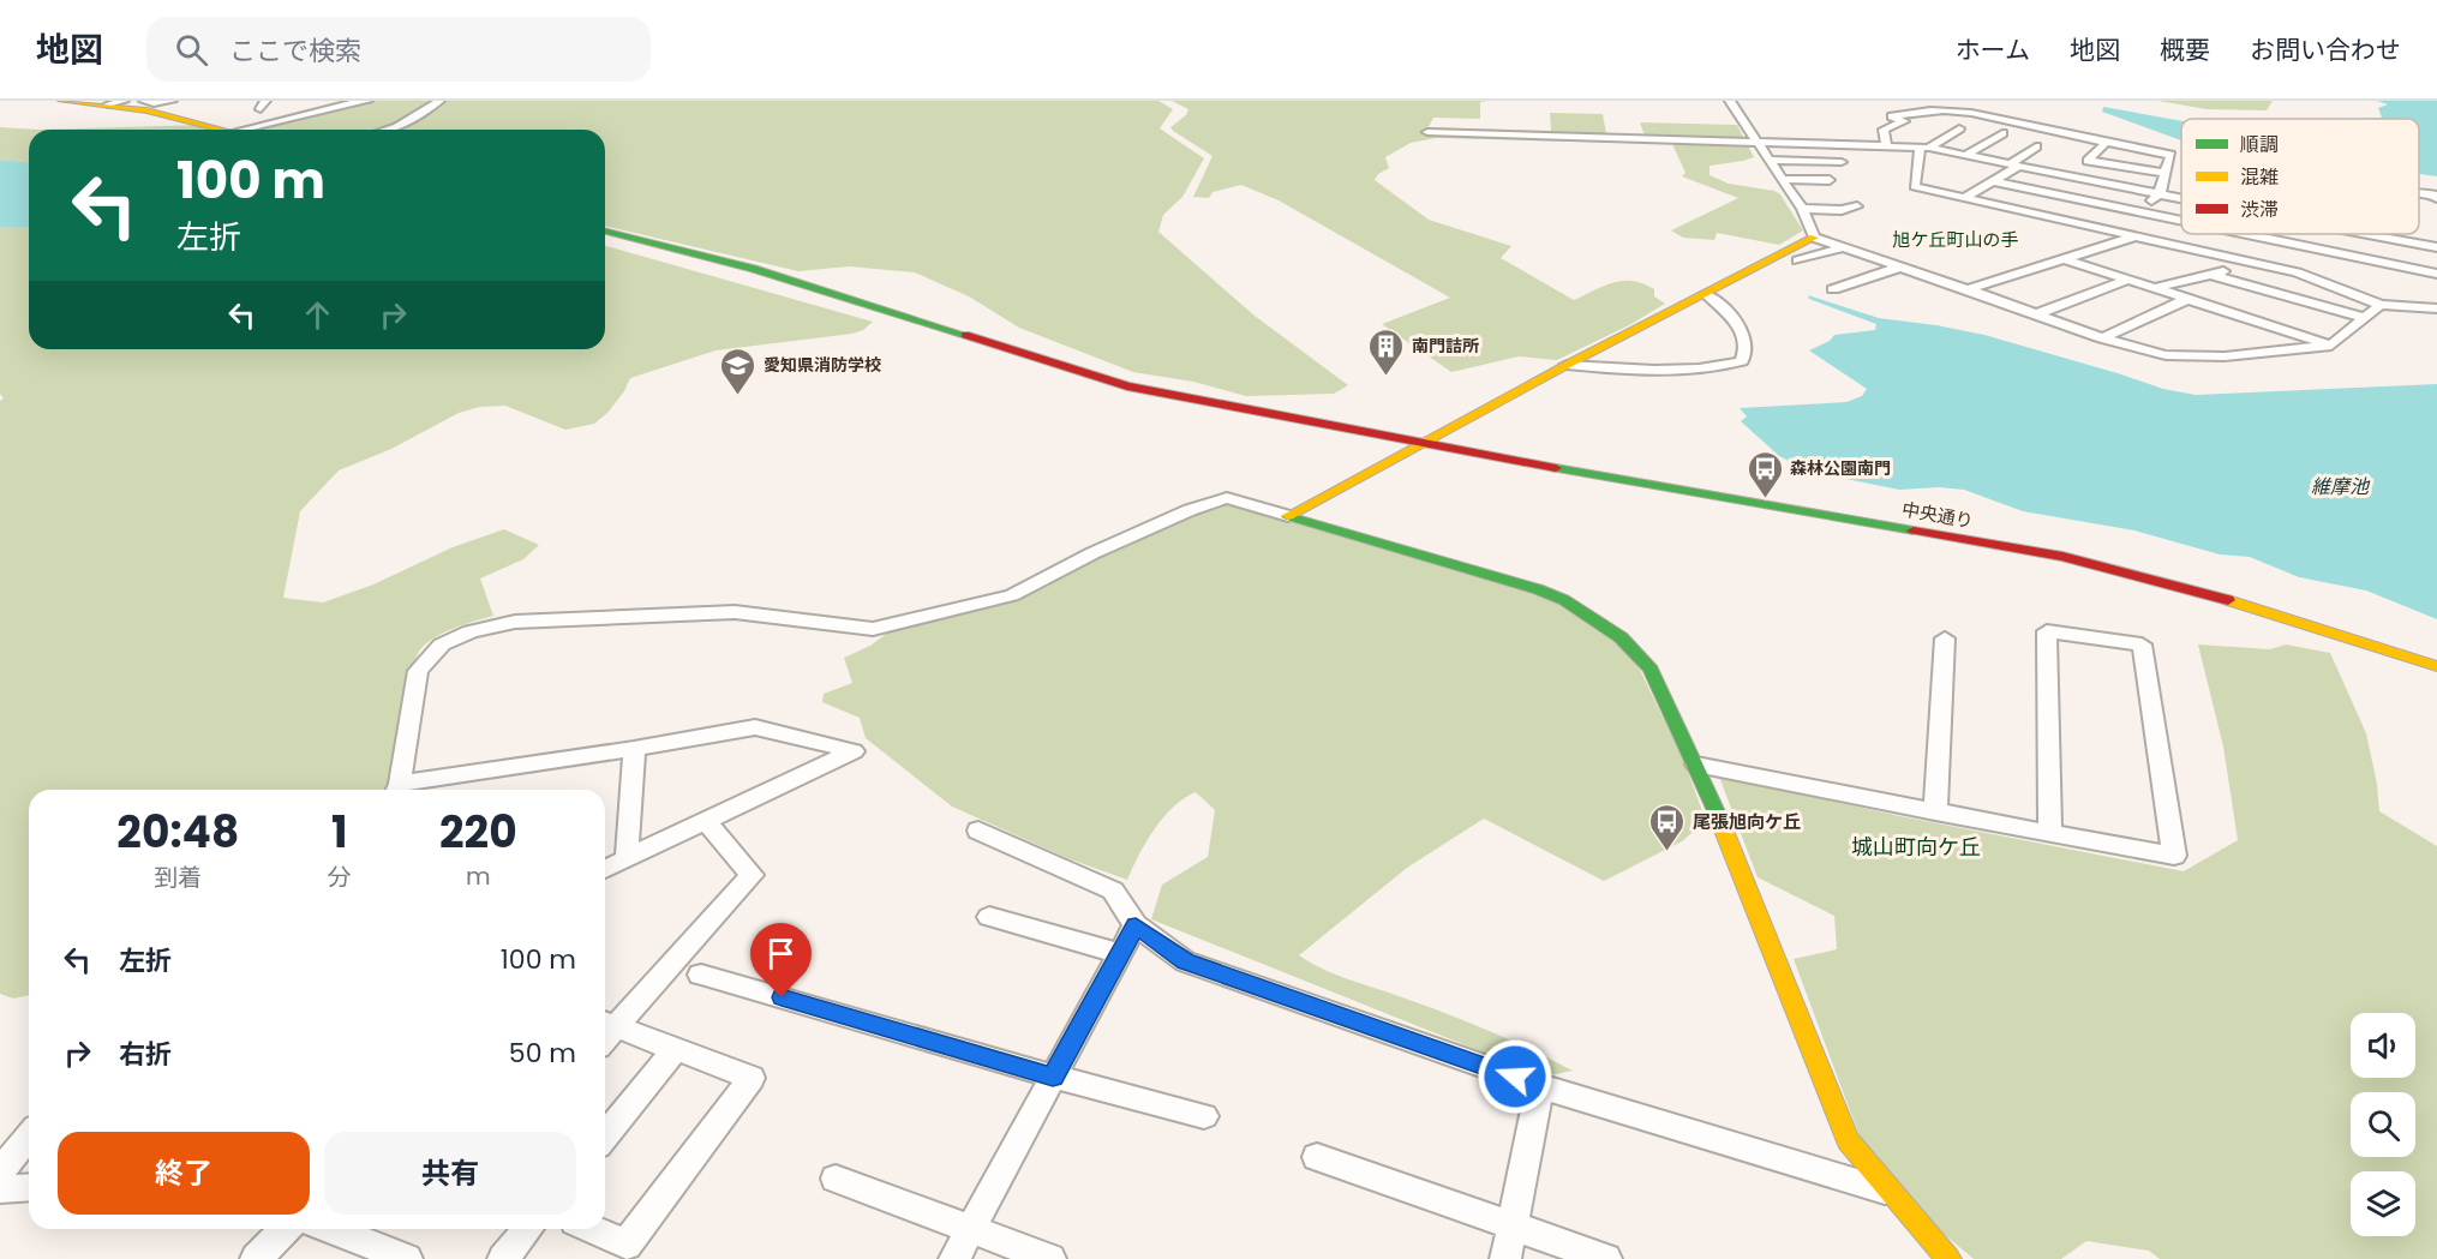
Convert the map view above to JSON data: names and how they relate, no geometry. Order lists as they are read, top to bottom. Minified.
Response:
{"streets":{"street":["中央通り"]},"districts":["旭ケ丘町山の手","城山町向ケ丘"],"water":["維摩池"],"places":{"building":["南門詰所"],"school or university":["愛知県消防学校"],"bus stop":["森林公園南門","尾張旭向ケ丘"]},"legend":["順調","混雑","渋滞"],"page":{"header":"地図","search":"ここで検索","nav":["ホーム","地図","概要","お問い合わせ"],"turn":["100 m","左折"],"eta":["20:48","到着","1","分","220","m"],"list":[{"name":"左折","value":"100 m"},{"name":"右折","value":"50 m"}],"buttons":["終了","共有"]}}
